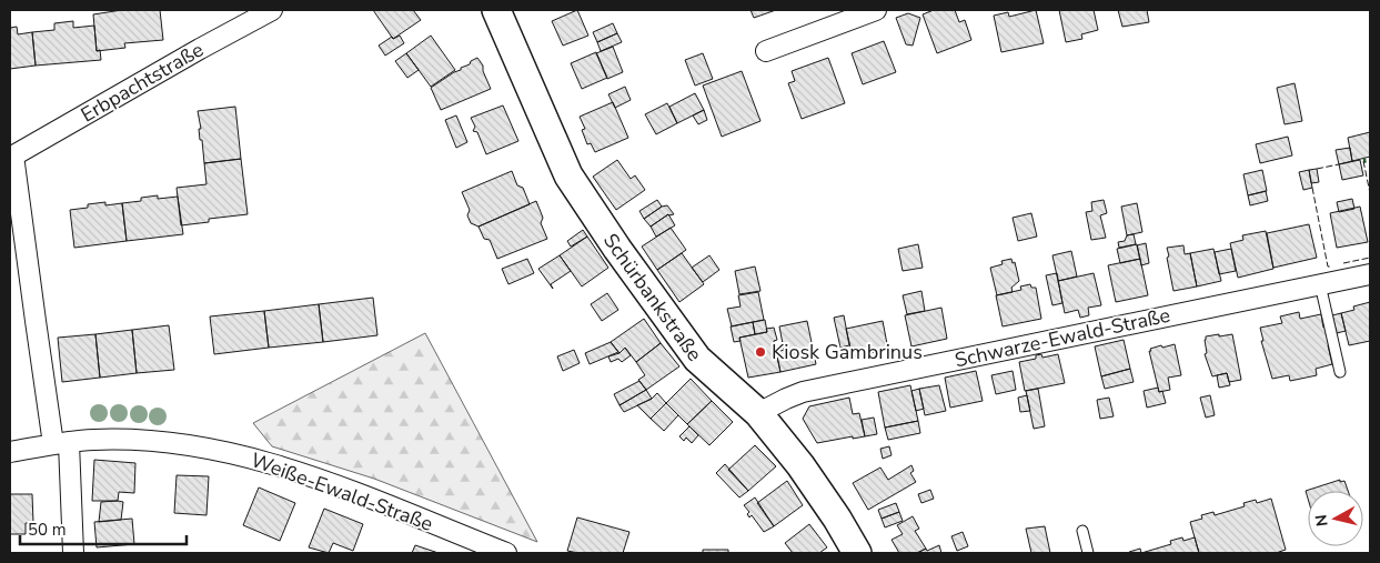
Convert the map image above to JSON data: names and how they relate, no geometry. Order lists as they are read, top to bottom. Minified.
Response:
{"streets":{"street":["Erbpachtstraße","Schürbankstraße","Schwarze-Ewald-Straße","Weiße-Ewald-Straße"]},"crossings":[["Erbpachtstraße","Weiße-Ewald-Straße"],["Schürbankstraße","Schwarze-Ewald-Straße"]],"places":["Kiosk Gambrinus"],"scale_bar":"50 m","north":"left"}
